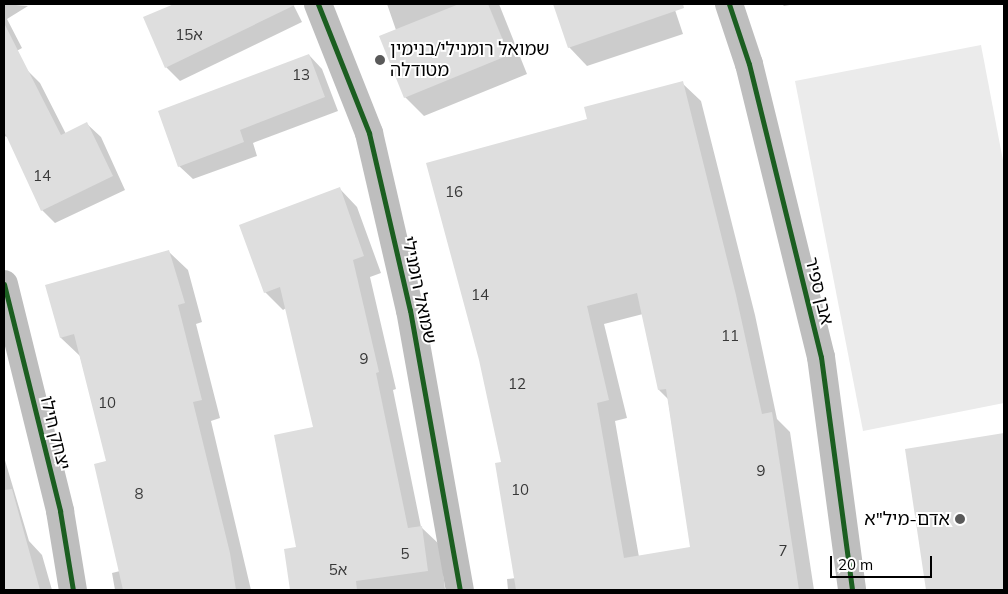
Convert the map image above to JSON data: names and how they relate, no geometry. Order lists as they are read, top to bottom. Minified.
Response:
{"streets":{"street":["שמואל רומנילי","אבן ספיר","יצחק חילו"]},"places":["שמואל רומנילי/בנימין מטודלה","אדם-מיל\"א"],"house_numbers":["15א","13","14","16","14","11","9","12","10","9","10","8","7","5","5א"],"scale_bar":"20 m"}
